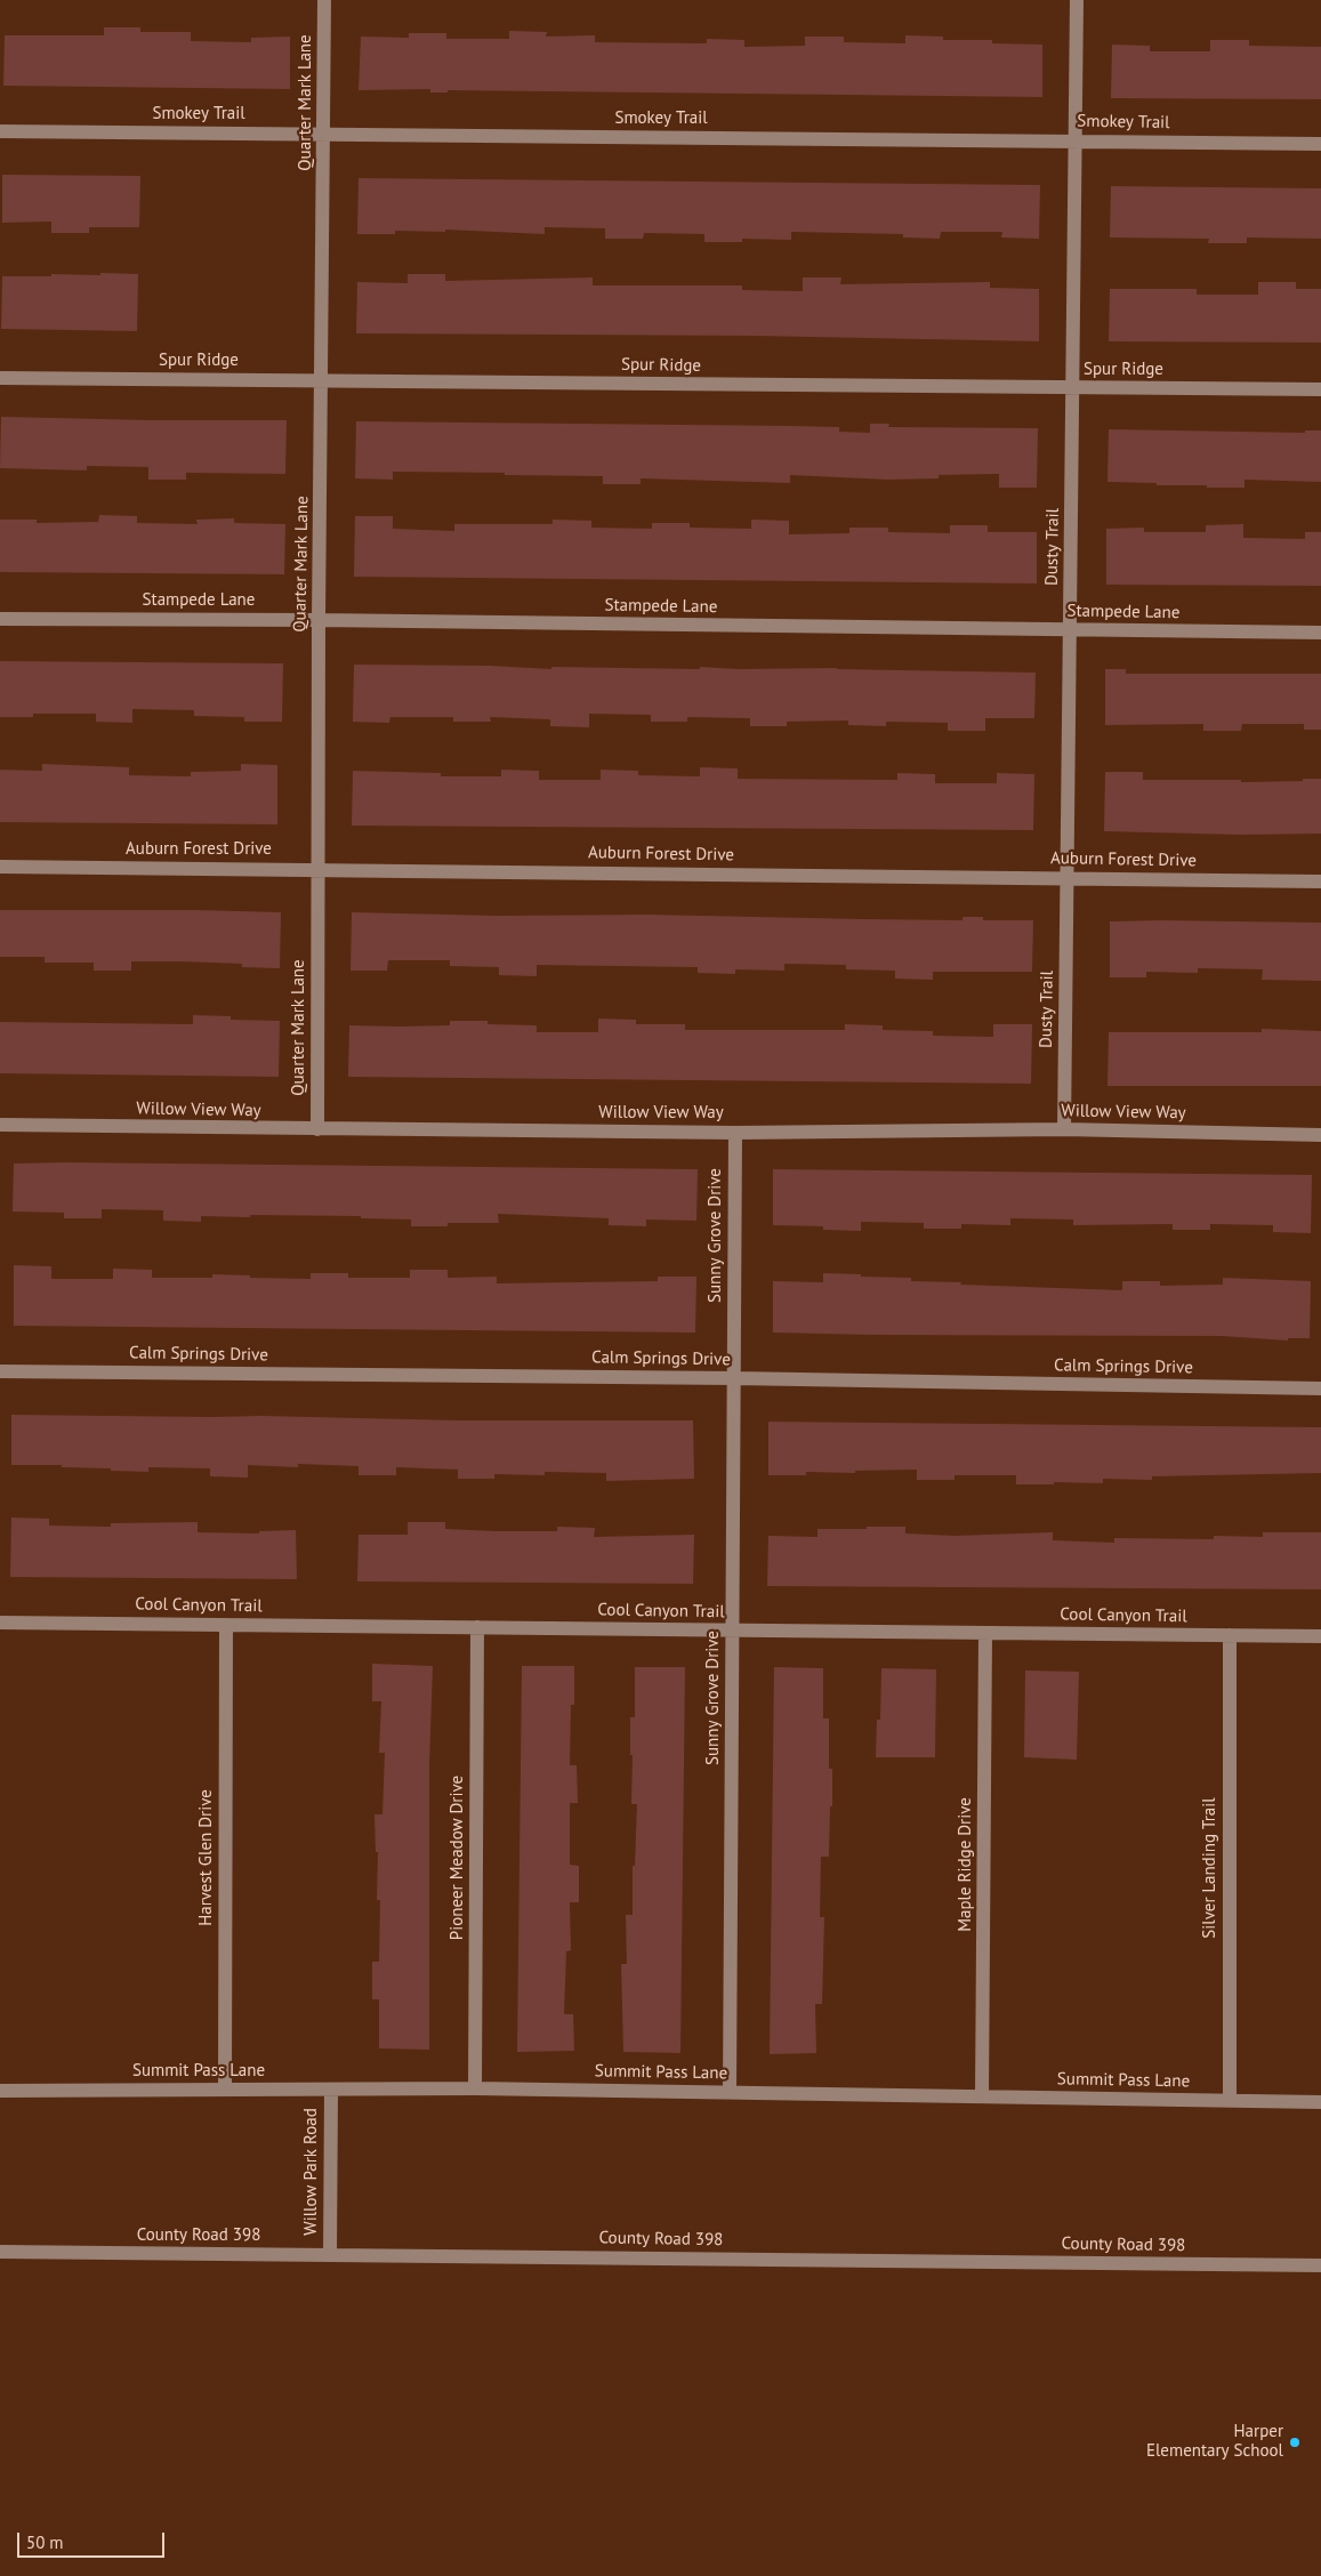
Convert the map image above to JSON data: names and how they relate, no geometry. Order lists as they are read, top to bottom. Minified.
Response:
{"streets":{"street":["Quarter Mark Lane","Smokey Trail","Spur Ridge","Dusty Trail","Stampede Lane","Auburn Forest Drive","Willow View Way","Sunny Grove Drive","Calm Springs Drive","Cool Canyon Trail","Harvest Glen Drive","Pioneer Meadow Drive","Maple Ridge Drive","Silver Landing Trail","Summit Pass Lane","Willow Park Road","County Road 398"]},"crossings":[["Quarter Mark Lane","Smokey Trail"],["Quarter Mark Lane","Spur Ridge"],["Quarter Mark Lane","Stampede Lane"],["Quarter Mark Lane","Auburn Forest Drive"],["Quarter Mark Lane","Willow View Way"],["Smokey Trail","Dusty Trail"],["Spur Ridge","Dusty Trail"],["Dusty Trail","Stampede Lane"],["Dusty Trail","Auburn Forest Drive"],["Dusty Trail","Willow View Way"],["Willow View Way","Sunny Grove Drive"],["Sunny Grove Drive","Calm Springs Drive"],["Sunny Grove Drive","Cool Canyon Trail"],["Sunny Grove Drive","Summit Pass Lane"],["Cool Canyon Trail","Harvest Glen Drive"],["Cool Canyon Trail","Pioneer Meadow Drive"],["Cool Canyon Trail","Maple Ridge Drive"],["Cool Canyon Trail","Silver Landing Trail"],["Harvest Glen Drive","Summit Pass Lane"],["Pioneer Meadow Drive","Summit Pass Lane"],["Maple Ridge Drive","Summit Pass Lane"],["Silver Landing Trail","Summit Pass Lane"],["Summit Pass Lane","Willow Park Road"],["Willow Park Road","County Road 398"]],"places":["Harper Elementary School"],"scale_bar":"50 m"}
